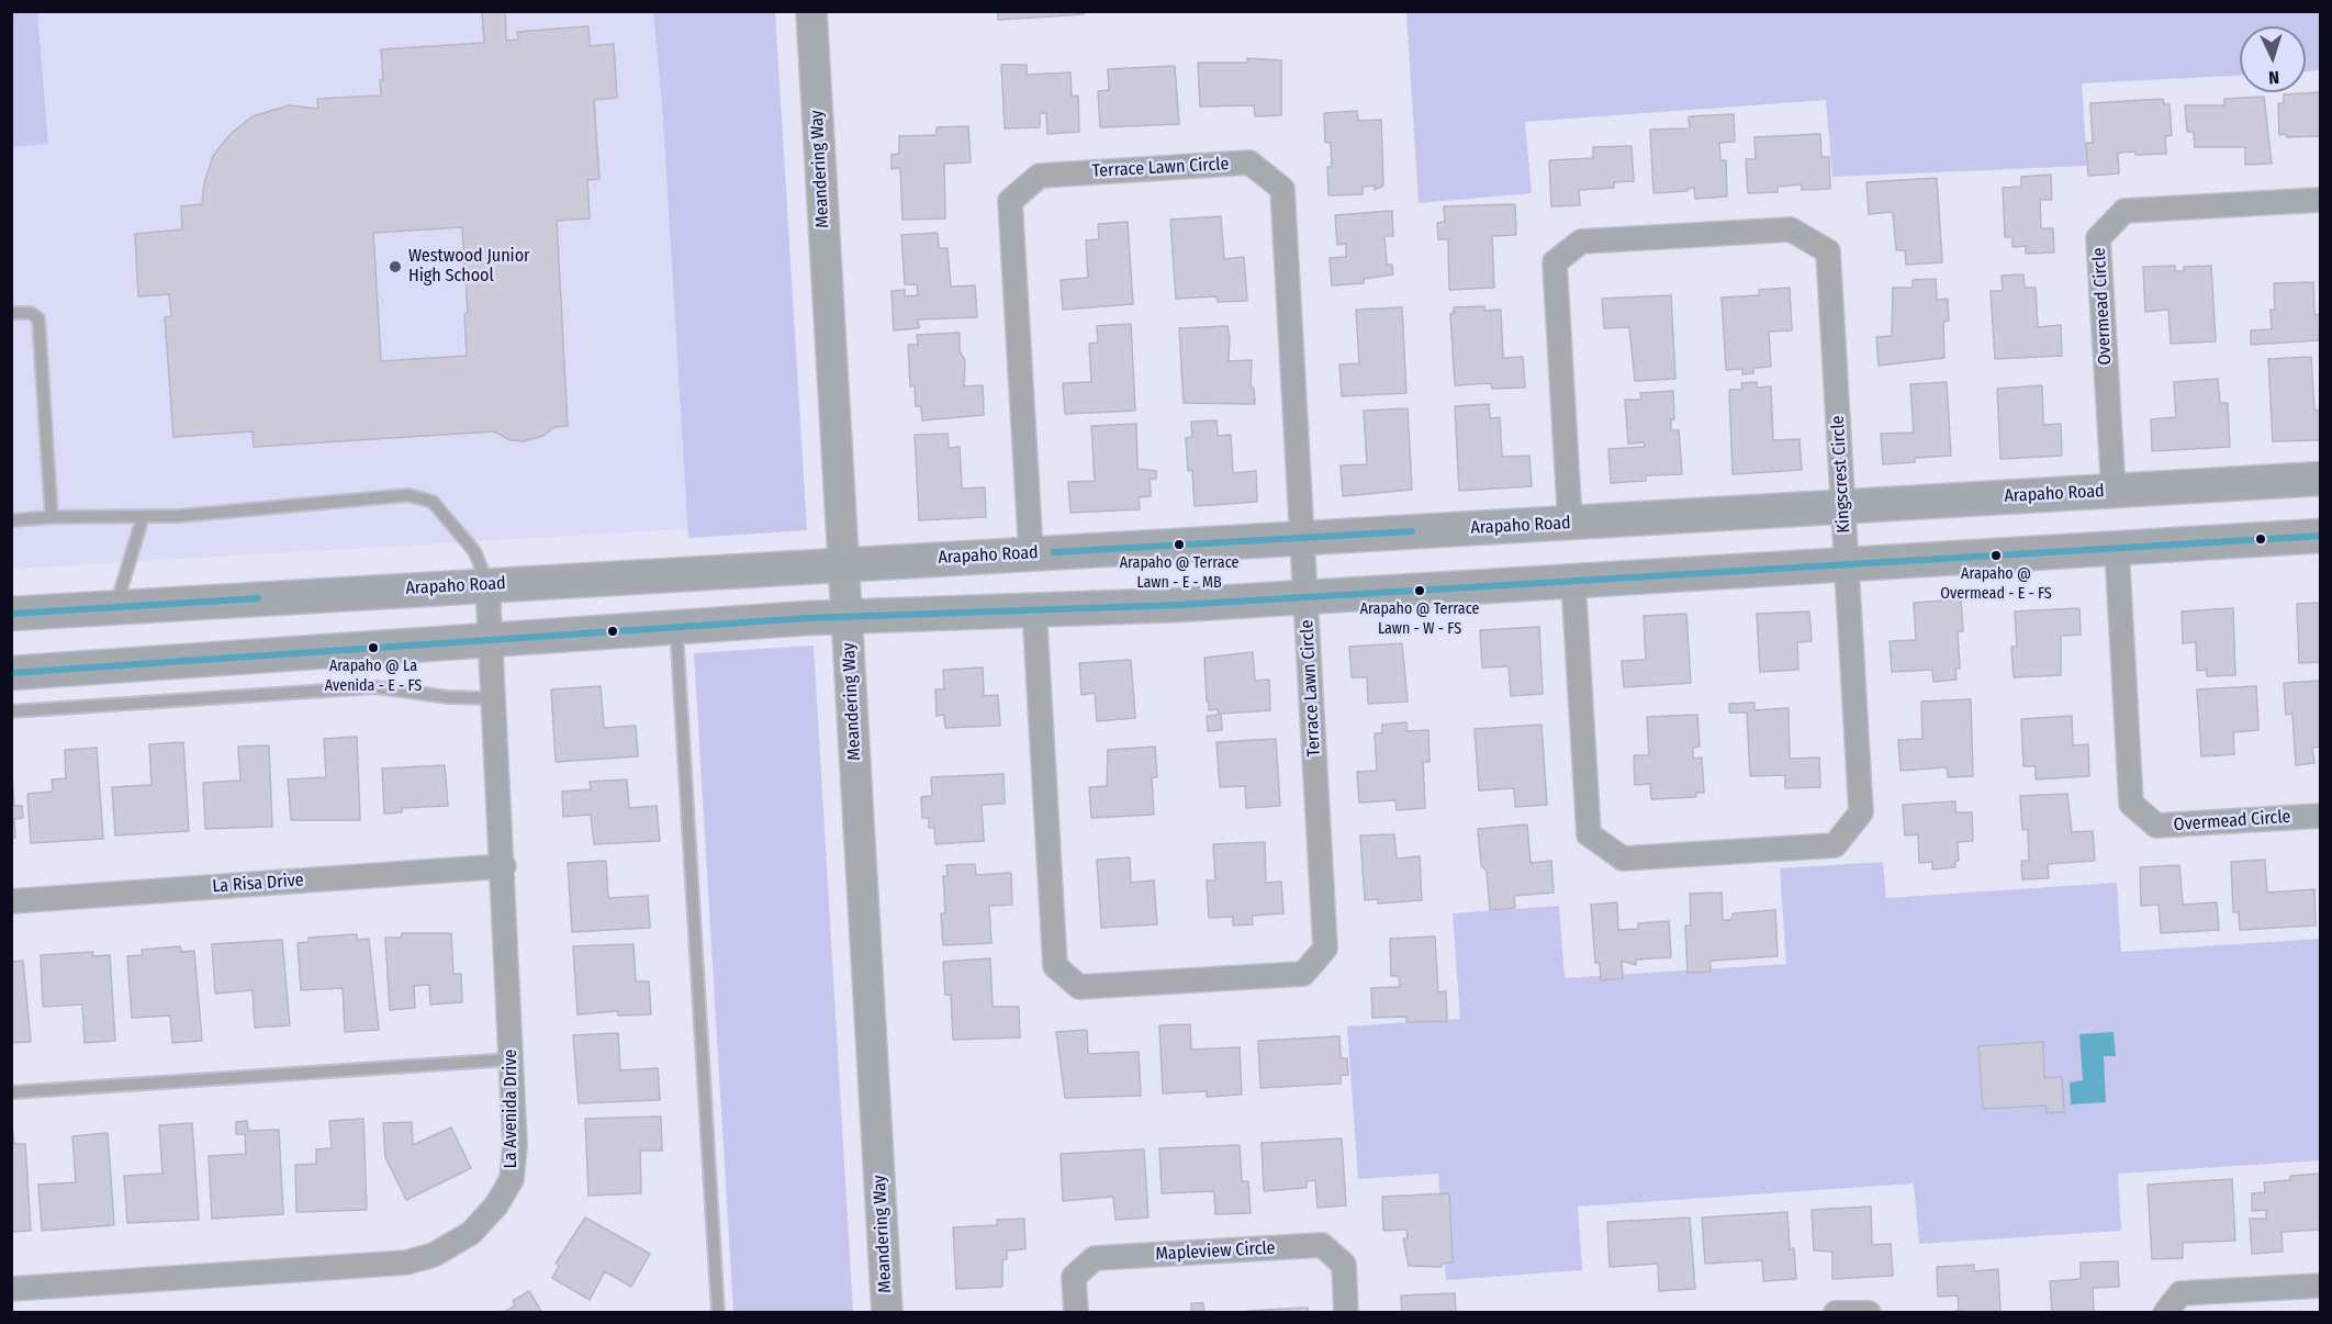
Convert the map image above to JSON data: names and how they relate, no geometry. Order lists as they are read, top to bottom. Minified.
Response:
{"streets":{"main road":["Arapaho Road"],"street":["Terrace Lawn Circle","Meandering Way","Overmead Circle","Kingscrest Circle","La Risa Drive","La Avenida Drive","Mapleview Circle"]},"crossings":[["Terrace Lawn Circle","Arapaho Road"],["Meandering Way","Arapaho Road"],["Overmead Circle","Arapaho Road"],["Kingscrest Circle","Arapaho Road"],["Arapaho Road","La Avenida Drive"],["La Risa Drive","La Avenida Drive"]],"places":["Westwood Junior High School","Arapaho @ Terrace Lawn - E - MB","Arapaho @ Overmead - E - FS","Arapaho @ Terrace Lawn - W - FS","Arapaho @ La Avenida - E - FS"],"north":"bottom"}
